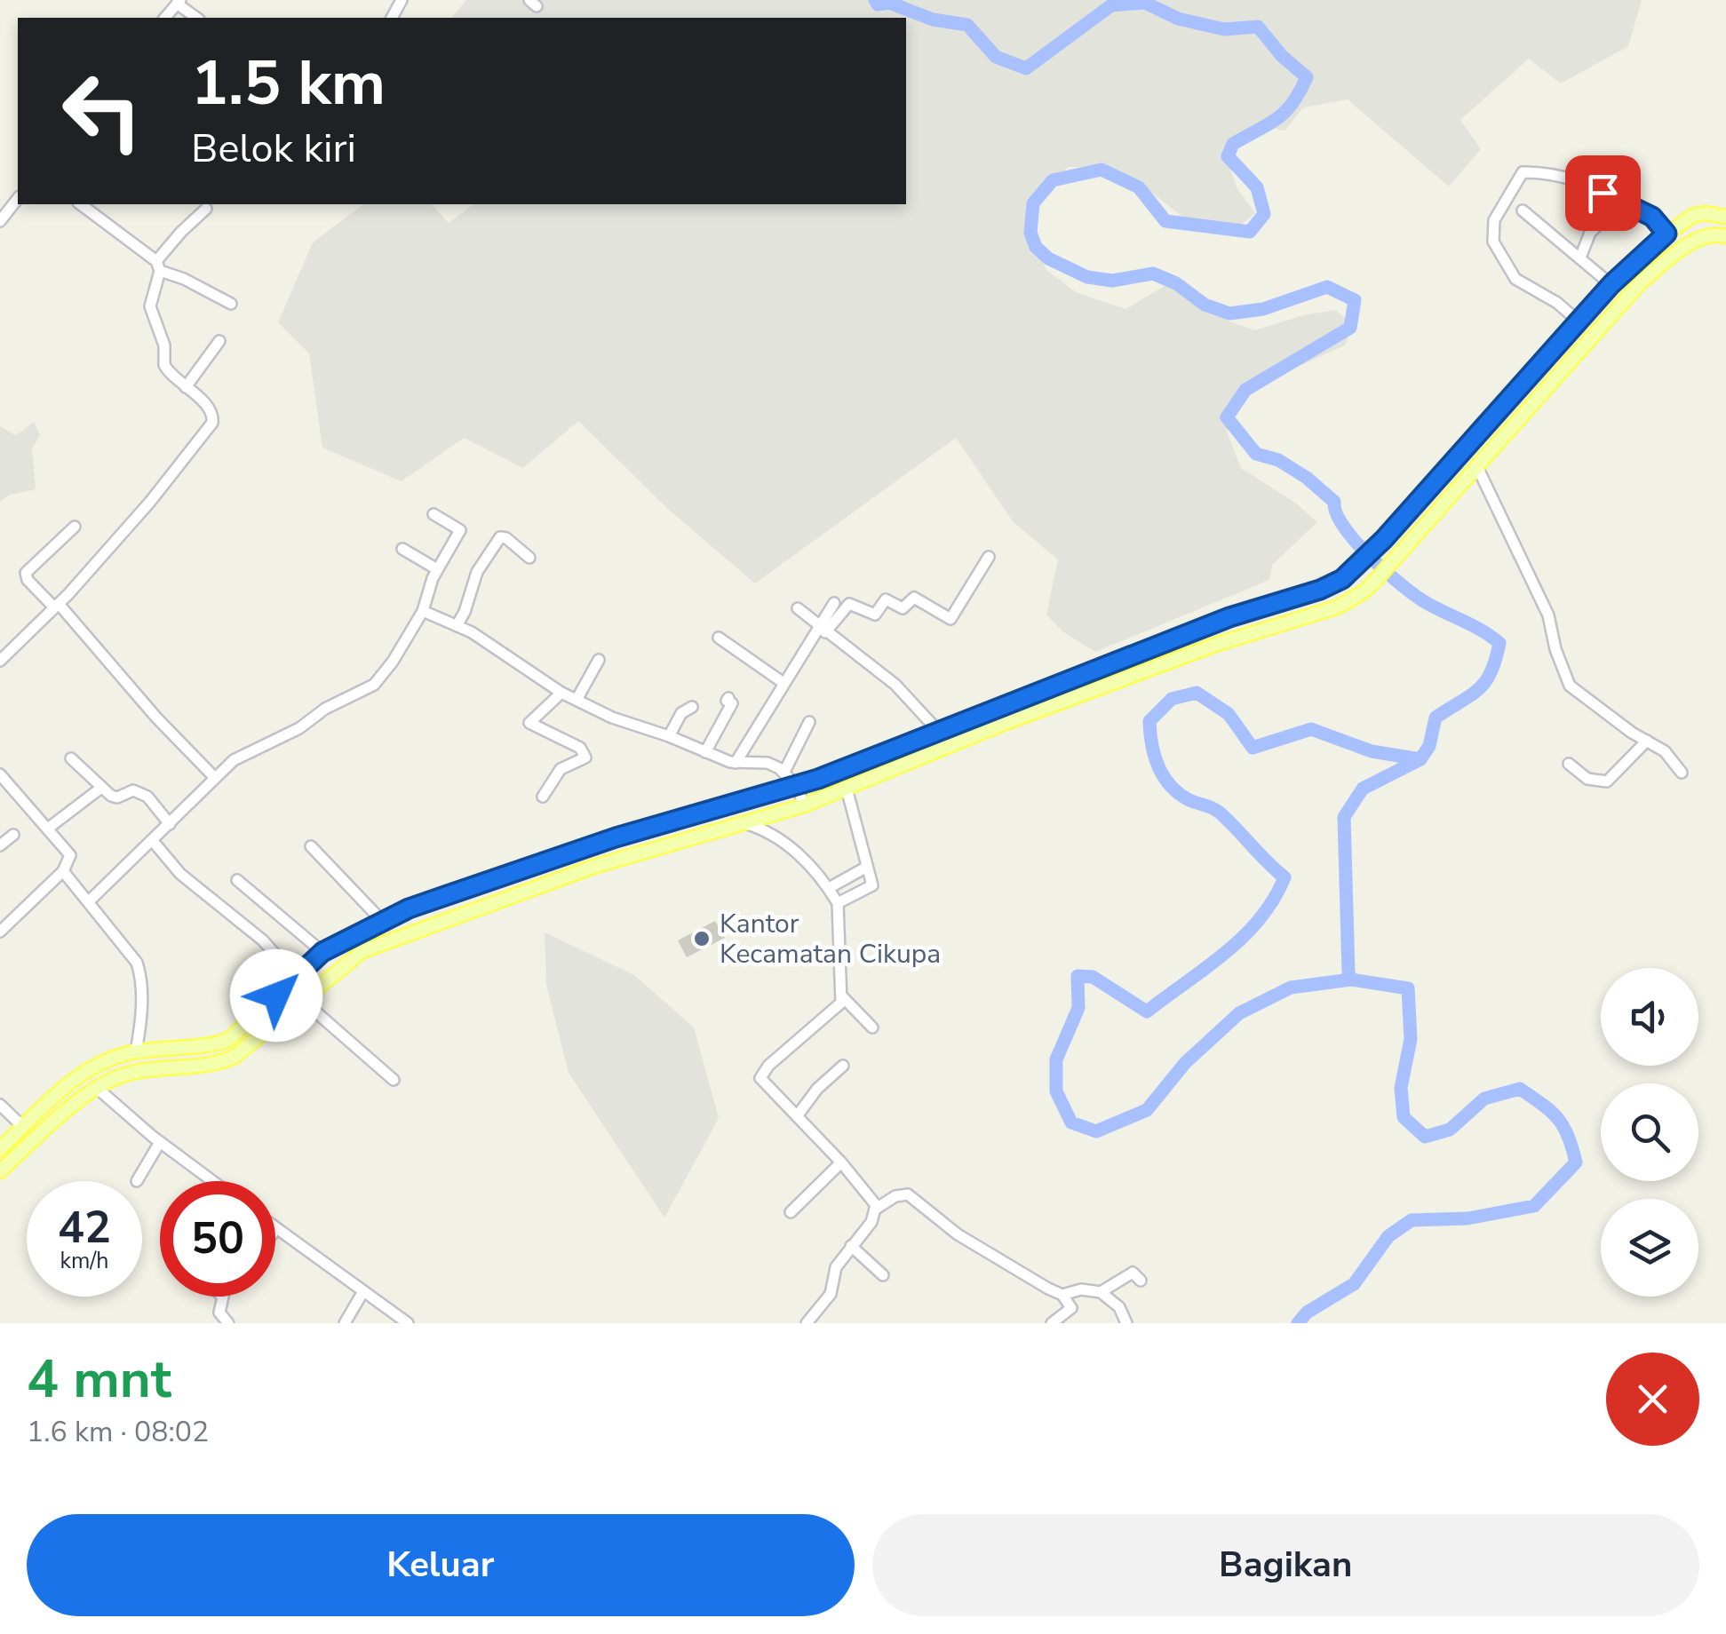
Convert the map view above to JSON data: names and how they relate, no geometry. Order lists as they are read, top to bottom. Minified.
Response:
{"places":["Kantor Kecamatan Cikupa"],"page":{"turn":["1.5 km","Belok kiri"],"speed":"42 km/h","limit":"50","heading":["4 mnt","1.6 km · 08:02"],"buttons":["Keluar","Bagikan"]}}
